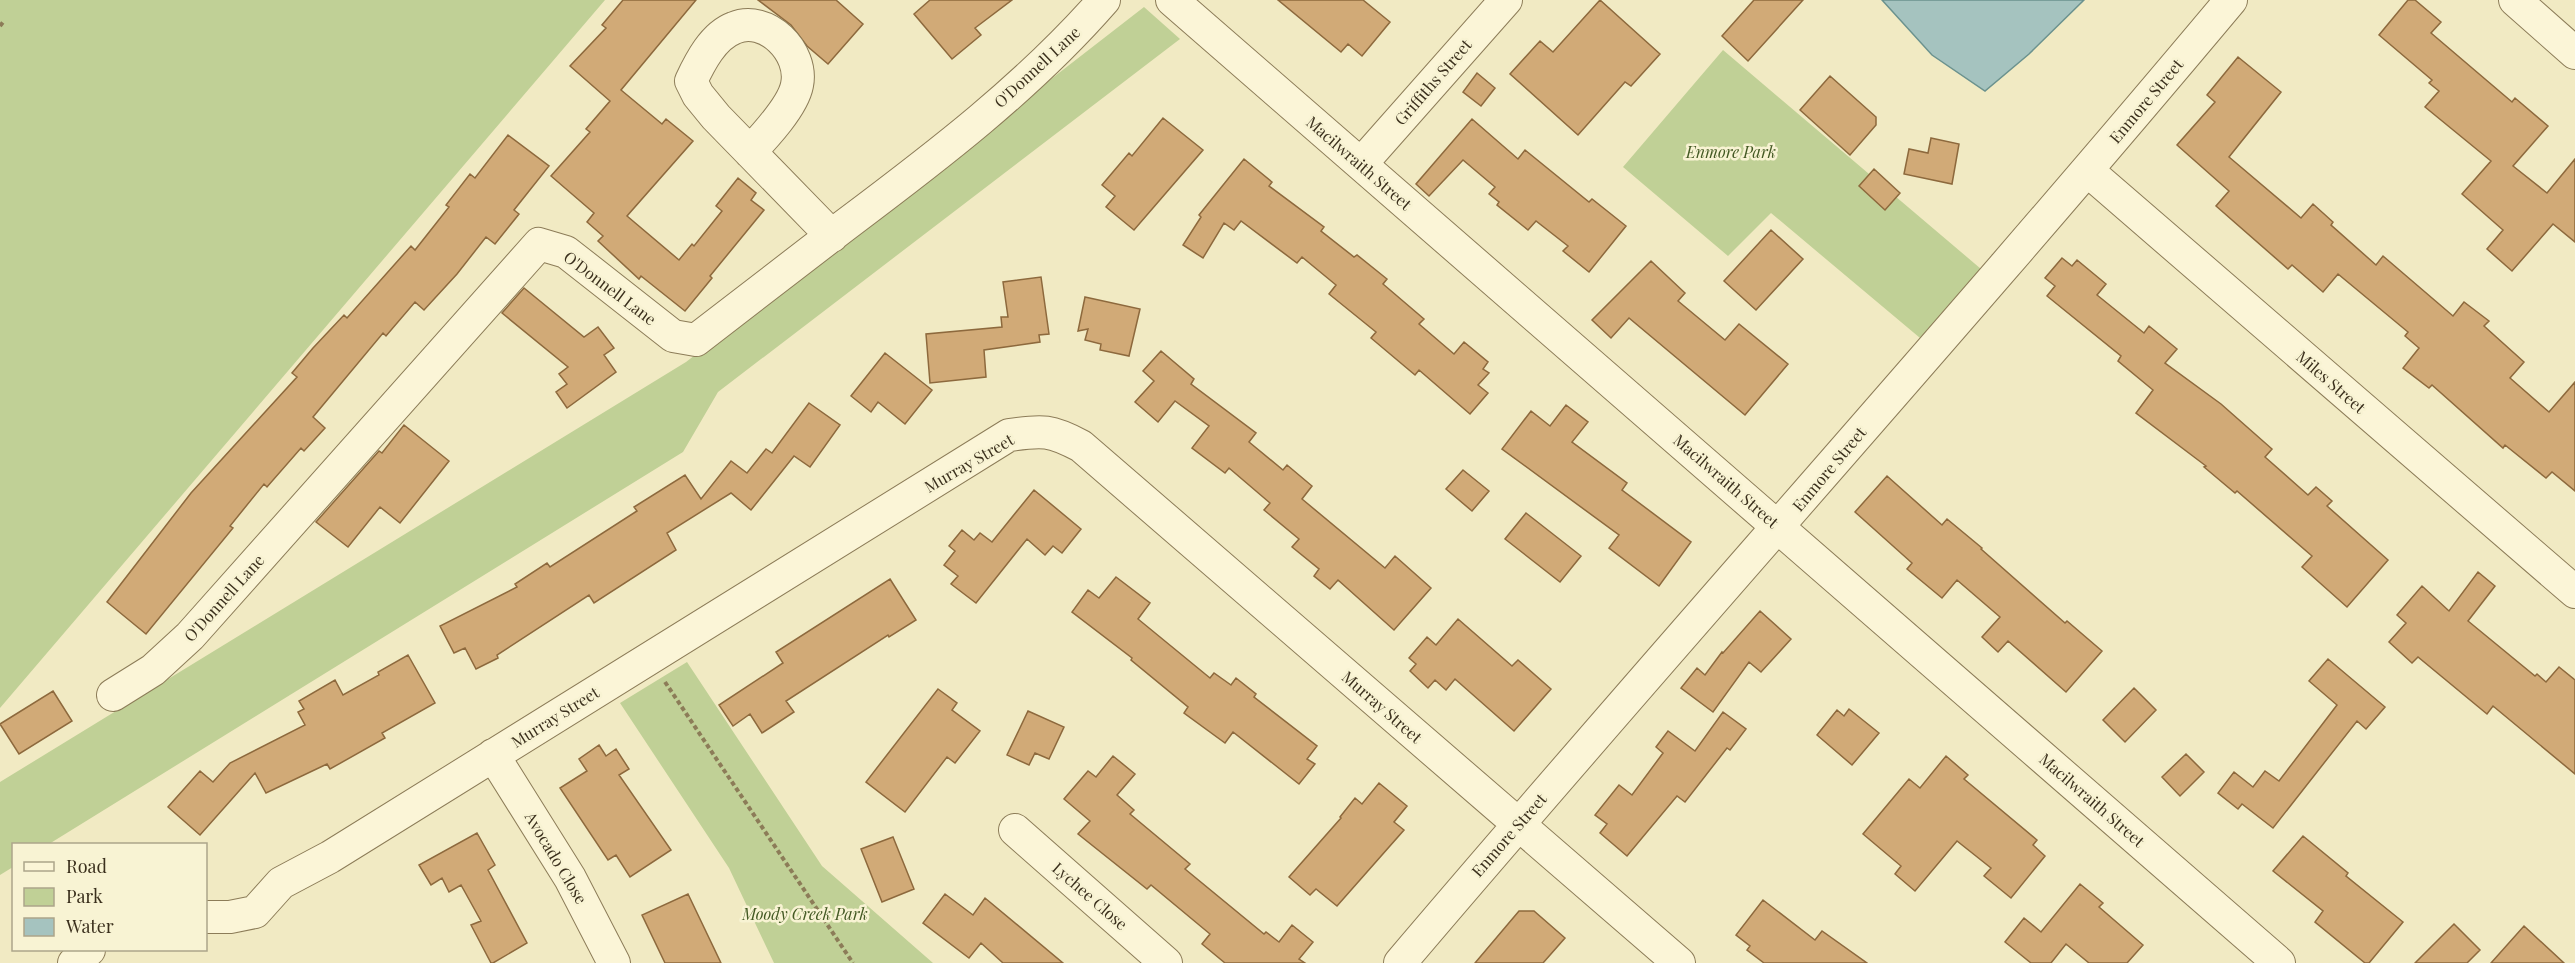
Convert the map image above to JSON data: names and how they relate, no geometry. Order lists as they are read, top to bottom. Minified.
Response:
{"streets":{"street":["O'Donnell Lane","Griffiths Street","Enmore Street","Macilwraith Street","Miles Street","Murray Street","Avocado Close","Lychee Close"]},"crossings":[["Griffiths Street","Macilwraith Street"],["Enmore Street","Macilwraith Street"],["Enmore Street","Miles Street"],["Enmore Street","Murray Street"],["Murray Street","Avocado Close"]],"parks":["Enmore Park","Moody Creek Park"],"legend":["Road","Park","Water"]}
